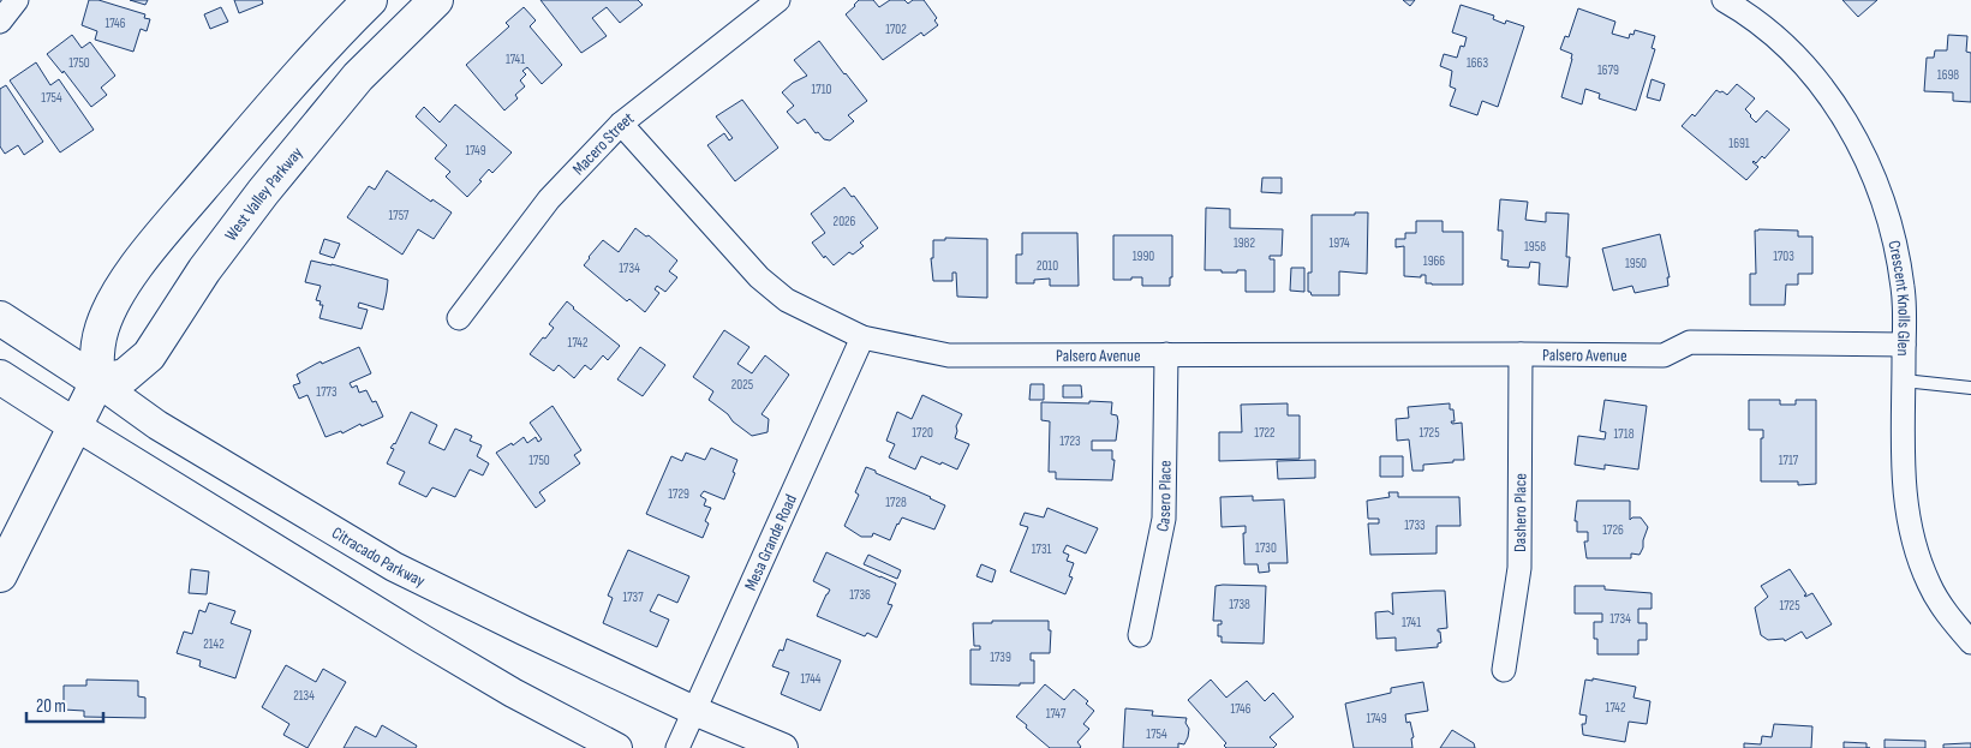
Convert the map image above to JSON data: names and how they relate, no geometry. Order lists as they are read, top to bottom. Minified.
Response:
{"streets":{"main road":["West Valley Parkway","Citracado Parkway"],"street":["Macero Street","Crescent Knolls Glen","Palsero Avenue","Casero Place","Dashero Place","Mesa Grande Road"]},"crossings":[["Macero Street","Palsero Avenue"],["West Valley Parkway","Citracado Parkway"],["Crescent Knolls Glen","Palsero Avenue"],["Palsero Avenue","Casero Place"],["Palsero Avenue","Dashero Place"],["Palsero Avenue","Mesa Grande Road"],["Mesa Grande Road","Citracado Parkway"]],"house_numbers":["1746","1702","1741","1750","1663","1679","1698","1710","1754","1691","1749","1757","2026","1982","1974","1958","1990","1703","1966","1950","2010","1734","1742","2025","1773","1720","1722","1725","1718","1723","1750","1717","1729","1728","1733","1726","1730","1731","1736","1737","1738","1725","1734","1741","2142","1739","1744","2134","1742","1746","1747","1749","1754"],"scale_bar":"20 m"}
